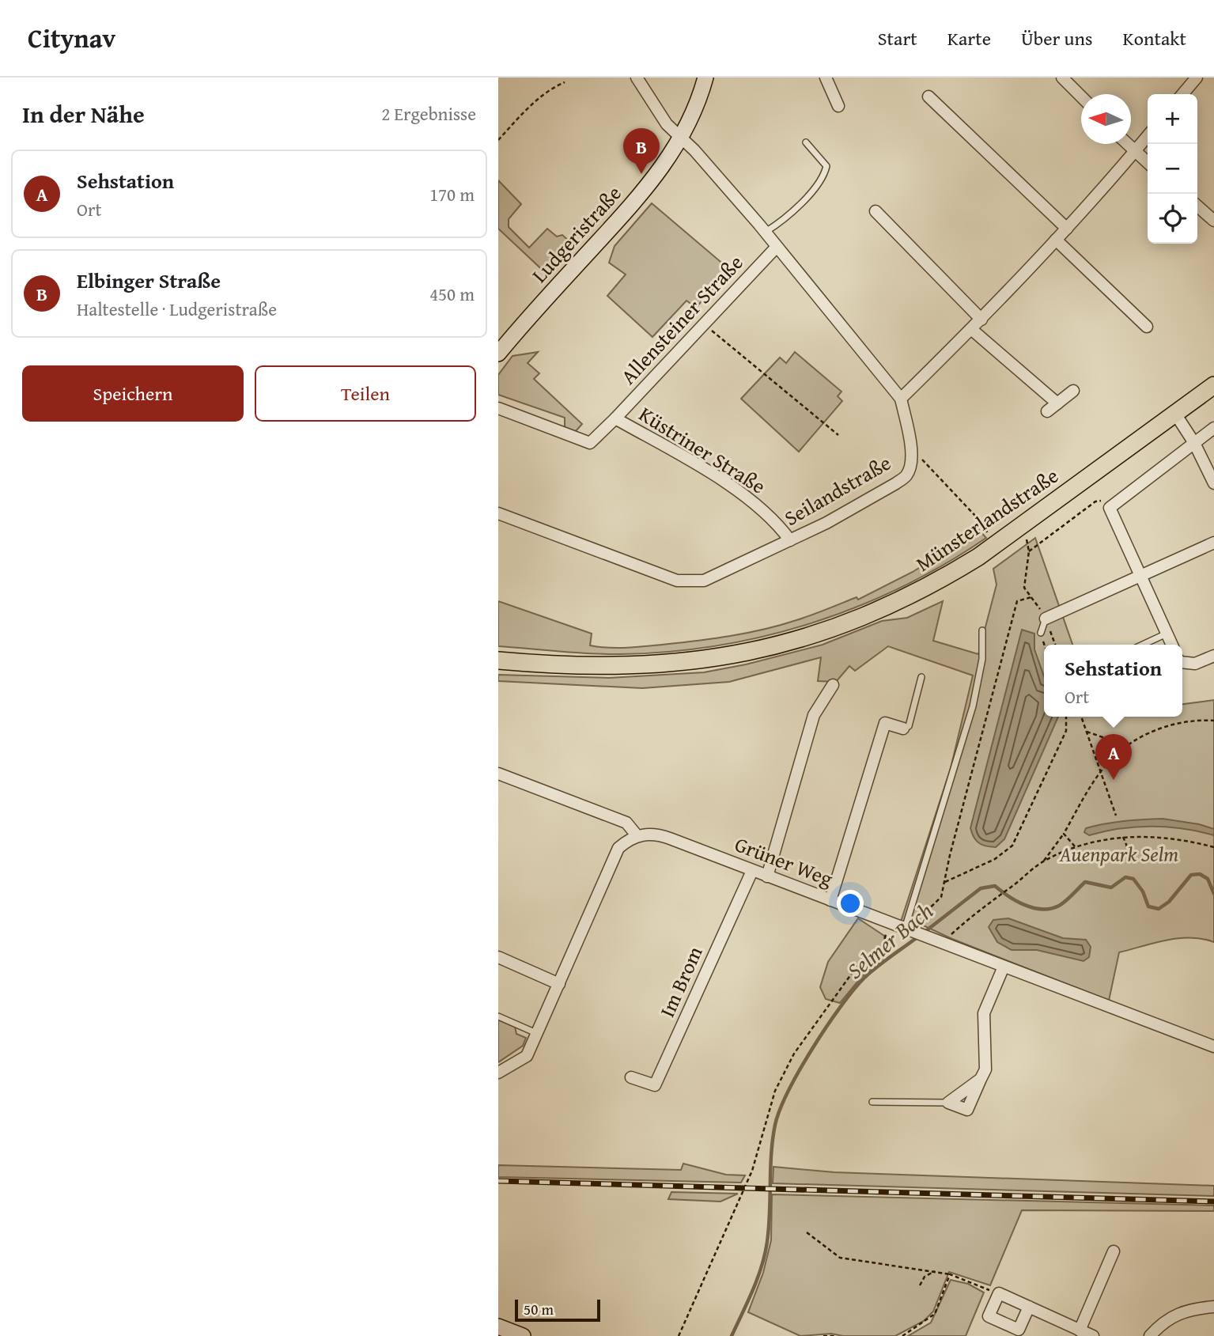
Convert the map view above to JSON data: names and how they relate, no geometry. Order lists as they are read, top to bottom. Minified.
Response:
{"streets":{"main road":["Münsterlandstraße"],"street":["Ludgeristraße","Allensteiner Straße","Küstriner Straße","Seilandstraße","Grüner Weg","Im Brom"]},"crossings":[["Allensteiner Straße","Küstriner Straße"],["Küstriner Straße","Seilandstraße"],["Grüner Weg","Im Brom"]],"water":["Selmer Bach"],"parks":["Auenpark Selm"],"scale_bar":"50 m","north":"left","page":{"header":"Citynav","nav":["Start","Karte","Über uns","Kontakt"],"heading":["In der Nähe","2 Ergebnisse"],"map_buttons":["+","−"],"pins":["B","A"],"list":[{"mark":"A","name":"Sehstation","note":"Ort","value":"170 m"},{"mark":"B","name":"Elbinger Straße","note":"Haltestelle · Ludgeristraße","value":"450 m"}],"buttons":["Speichern","Teilen"],"popup":["Sehstation","Ort"],"scale":"50 m"}}
